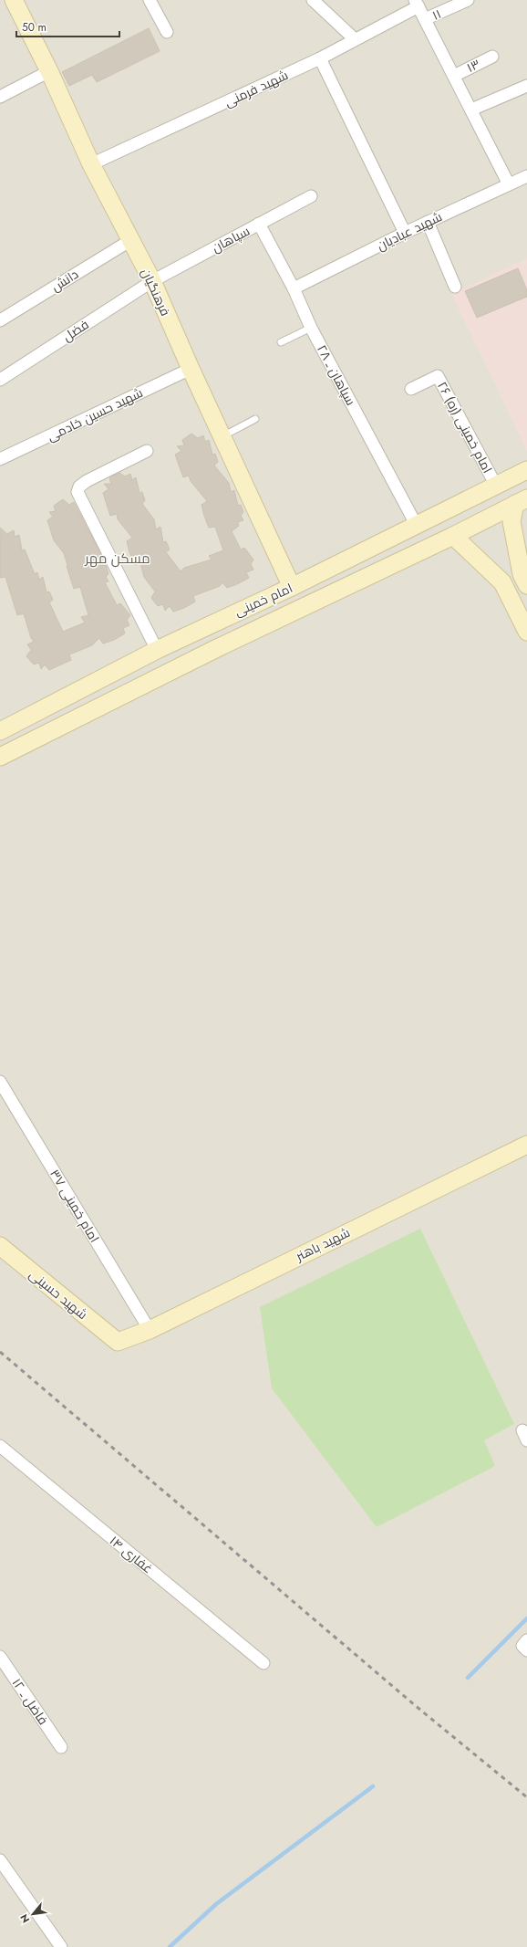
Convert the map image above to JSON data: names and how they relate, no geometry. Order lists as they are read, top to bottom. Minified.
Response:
{"streets":{"main road":["فرهنگیان","امام خمینی","شهید باهنر","شهید حسینی"],"street":["۱۱","۱۳","شهید فرمنی","شهید عبادیان","سپاهان","دانش","فضل","سپاهان ـ ۲۸","شهید حسین خادمی","امام خمینی (ره) ۲۶","امام خمینی ۳۷","غفاری ۱۴","فاضل ـ ۱۲"]},"crossings":[["شهید فرمنی","فرهنگیان"],["شهید عبادیان","سپاهان ـ ۲۸"],["سپاهان","فرهنگیان"],["سپاهان","فضل"],["سپاهان","سپاهان ـ ۲۸"],["دانش","فرهنگیان"],["فرهنگیان","فضل"],["فرهنگیان","شهید حسین خادمی"],["فرهنگیان","امام خمینی"],["سپاهان ـ ۲۸","امام خمینی"],["امام خمینی (ره) ۲۶","امام خمینی"],["امام خمینی ۳۷","شهید باهنر"],["شهید باهنر","شهید حسینی"]],"districts":["مسکن مهر"],"scale_bar":"50 m","north":"bottom left"}
